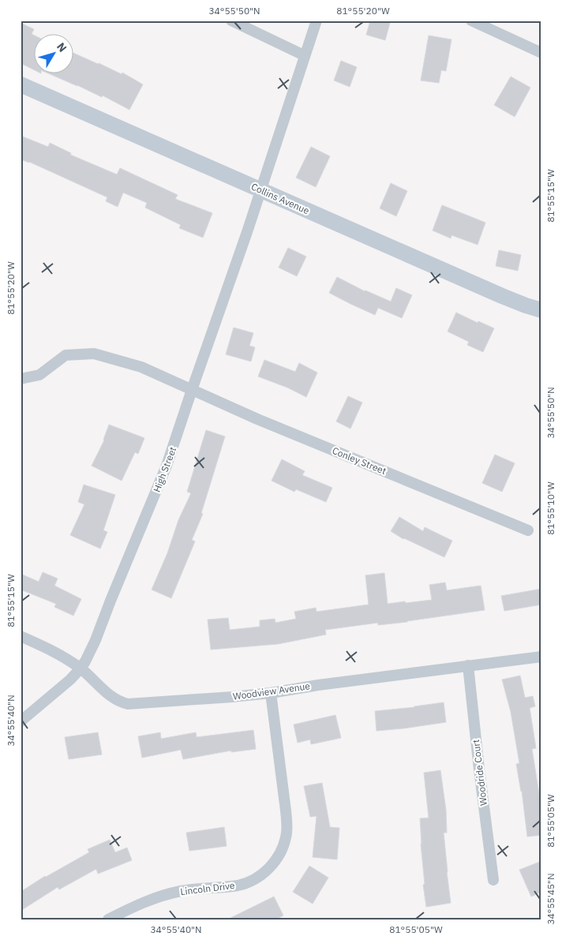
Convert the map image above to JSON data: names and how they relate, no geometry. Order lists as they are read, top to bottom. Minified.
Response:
{"streets":{"street":["Collins Avenue","Conley Street","High Street","Woodview Avenue","Woodride Court","Lincoln Drive"]},"crossings":[["Collins Avenue","High Street"],["Conley Street","High Street"],["High Street","Woodview Avenue"],["Woodview Avenue","Woodride Court"],["Woodview Avenue","Lincoln Drive"]],"north":"top right","coordinates":["34°55'50\"N","81°55'20\"W","81°55'15\"W","81°55'10\"W","34°55'40\"N","81°55'05\"W","34°55'45\"N"]}
